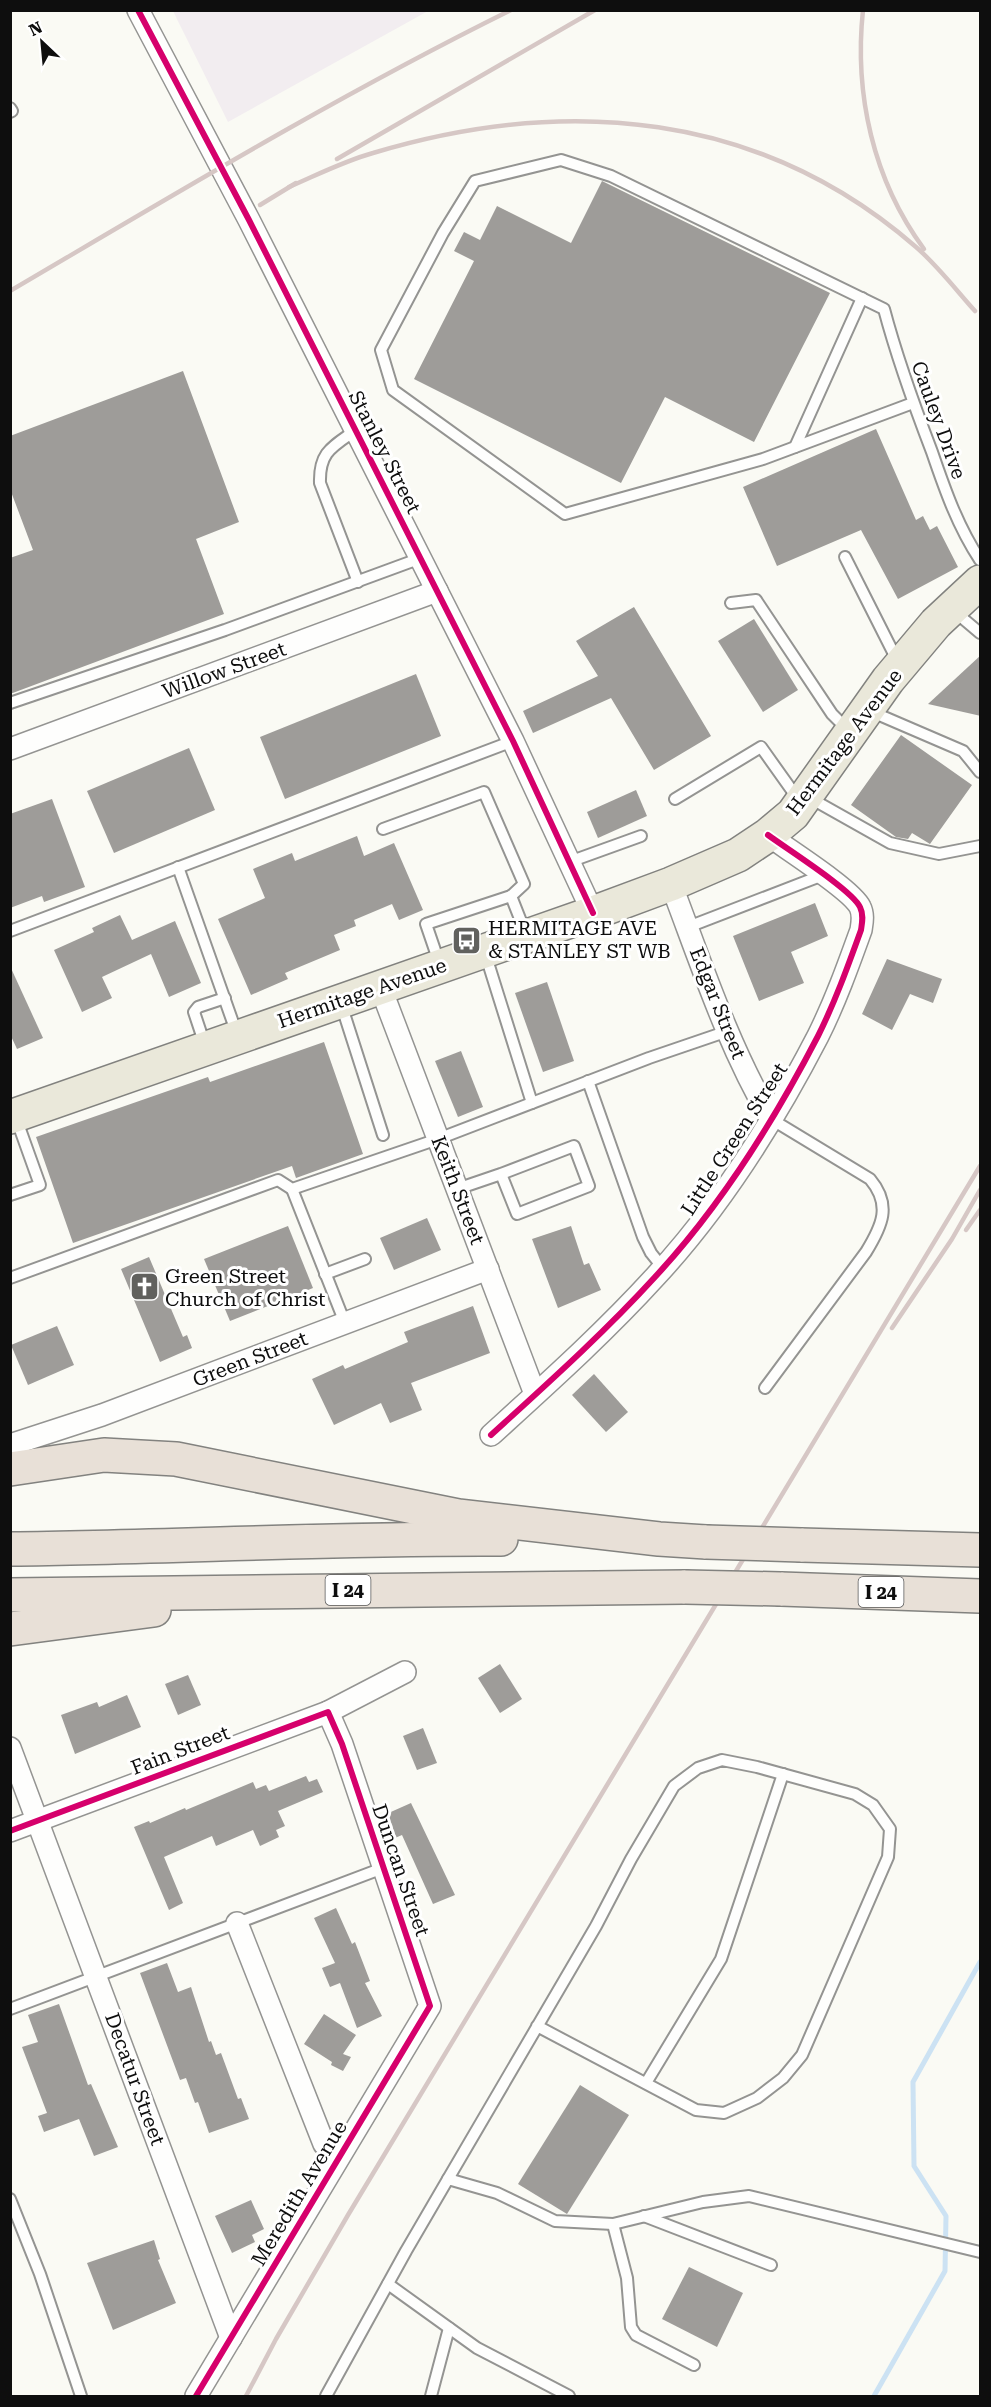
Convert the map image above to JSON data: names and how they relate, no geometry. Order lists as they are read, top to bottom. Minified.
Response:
{"streets":{"highway":["I 24"],"main road":["Hermitage Avenue"],"street":["Stanley Street","Willow Street","Edgar Street","Little Green Street","Keith Street","Green Street","Fain Street","Duncan Street","Decatur Street","Meredith Avenue"],"lane":["Cauley Drive"]},"crossings":[["Stanley Street","Willow Street"],["Stanley Street","Hermitage Avenue"],["Hermitage Avenue","Edgar Street"],["Hermitage Avenue","Little Green Street"],["Hermitage Avenue","Keith Street"],["Edgar Street","Little Green Street"],["Little Green Street","Keith Street"],["Keith Street","Green Street"],["Fain Street","Duncan Street"],["Fain Street","Decatur Street"],["Duncan Street","Meredith Avenue"],["Decatur Street","Meredith Avenue"]],"places":{"bus stop":["HERMITAGE AVE & STANLEY ST WB"],"church":["Green Street Church of Christ"]},"north":"top left"}
